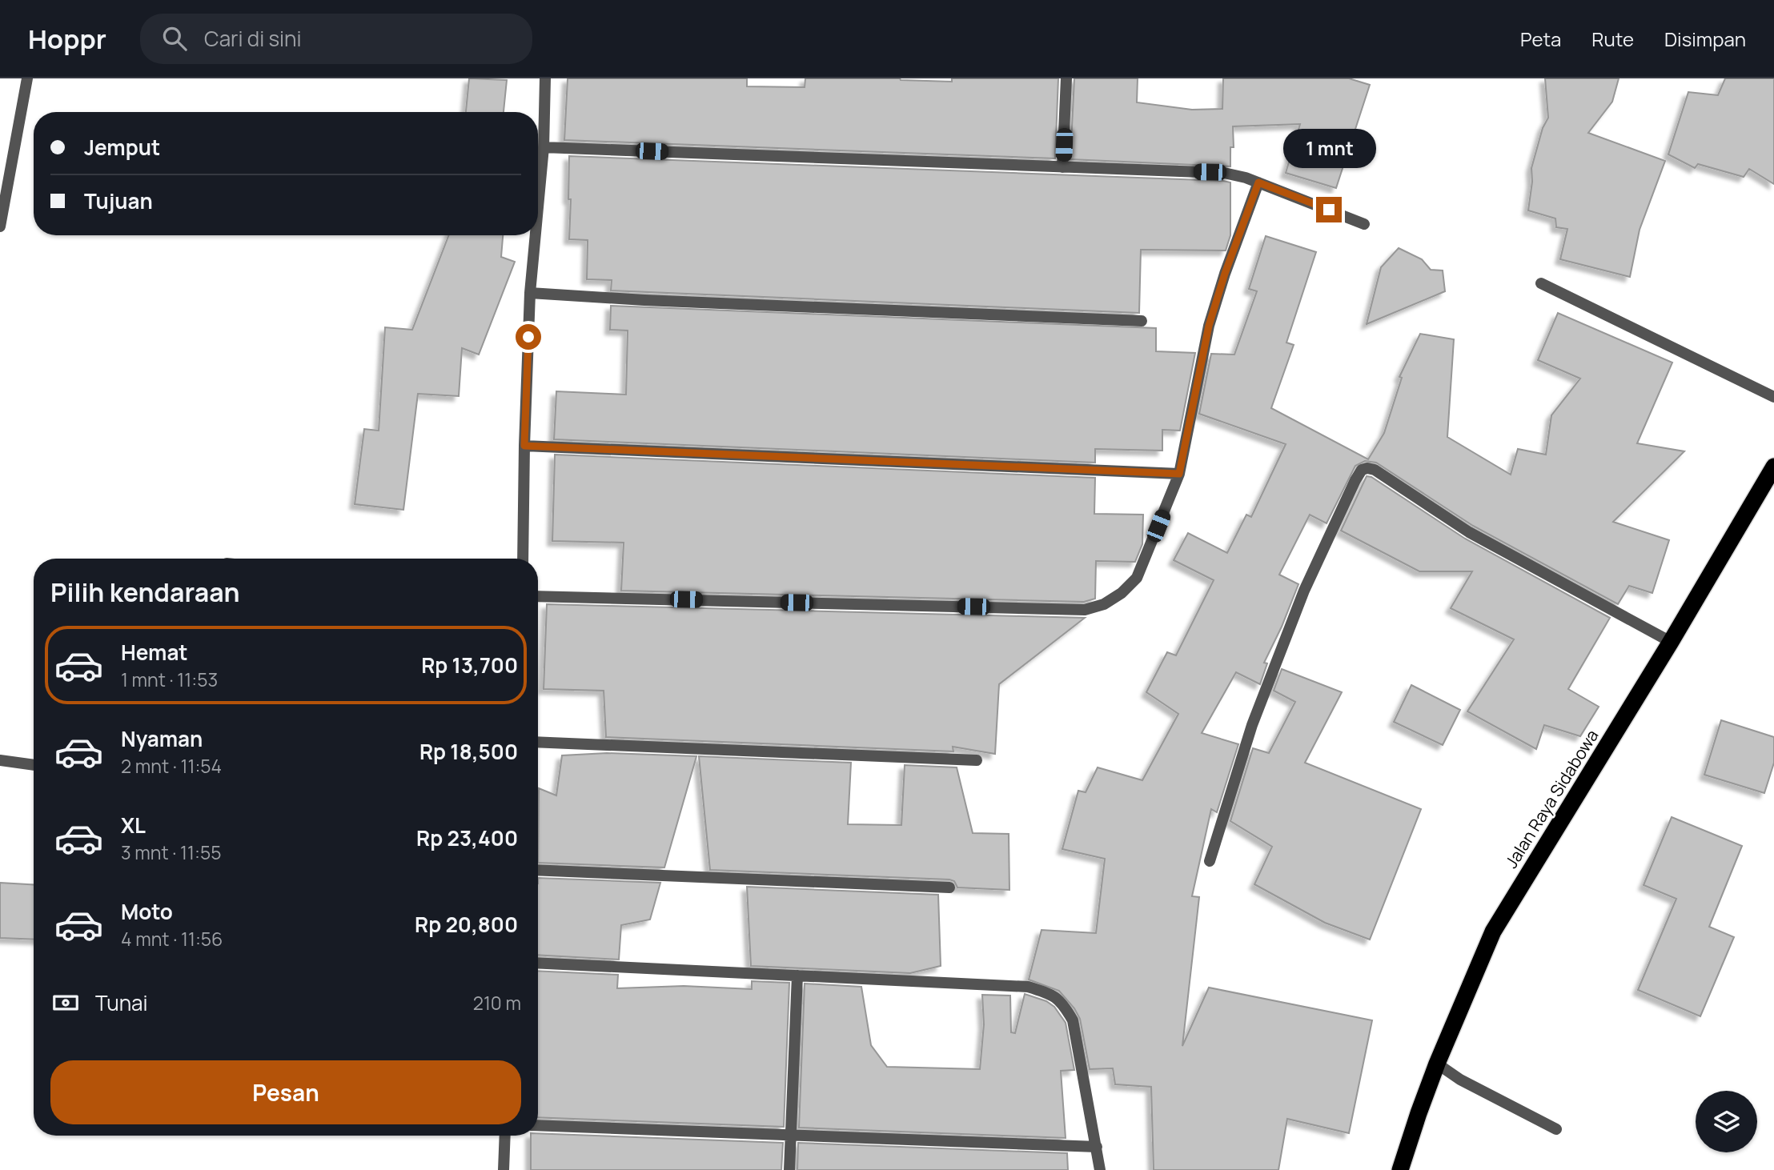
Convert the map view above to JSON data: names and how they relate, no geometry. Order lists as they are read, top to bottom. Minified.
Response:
{"streets":{"highway":["Jalan Raya Sidabowa"]},"page":{"header":"Hoppr","search":"Cari di sini","nav":["Peta","Rute","Disimpan"],"banner":["Jemput","Tujuan"],"bubble":"1 mnt","heading":"Pilih kendaraan","list":[{"name":"Hemat","note":"1 mnt · 11:53","value":"Rp 13,700"},{"name":"Nyaman","note":"2 mnt · 11:54","value":"Rp 18,500"},{"name":"XL","note":"3 mnt · 11:55","value":"Rp 23,400"},{"name":"Moto","note":"4 mnt · 11:56","value":"Rp 20,800"}],"pay":["Tunai","210 m"],"buttons":"Pesan"}}
